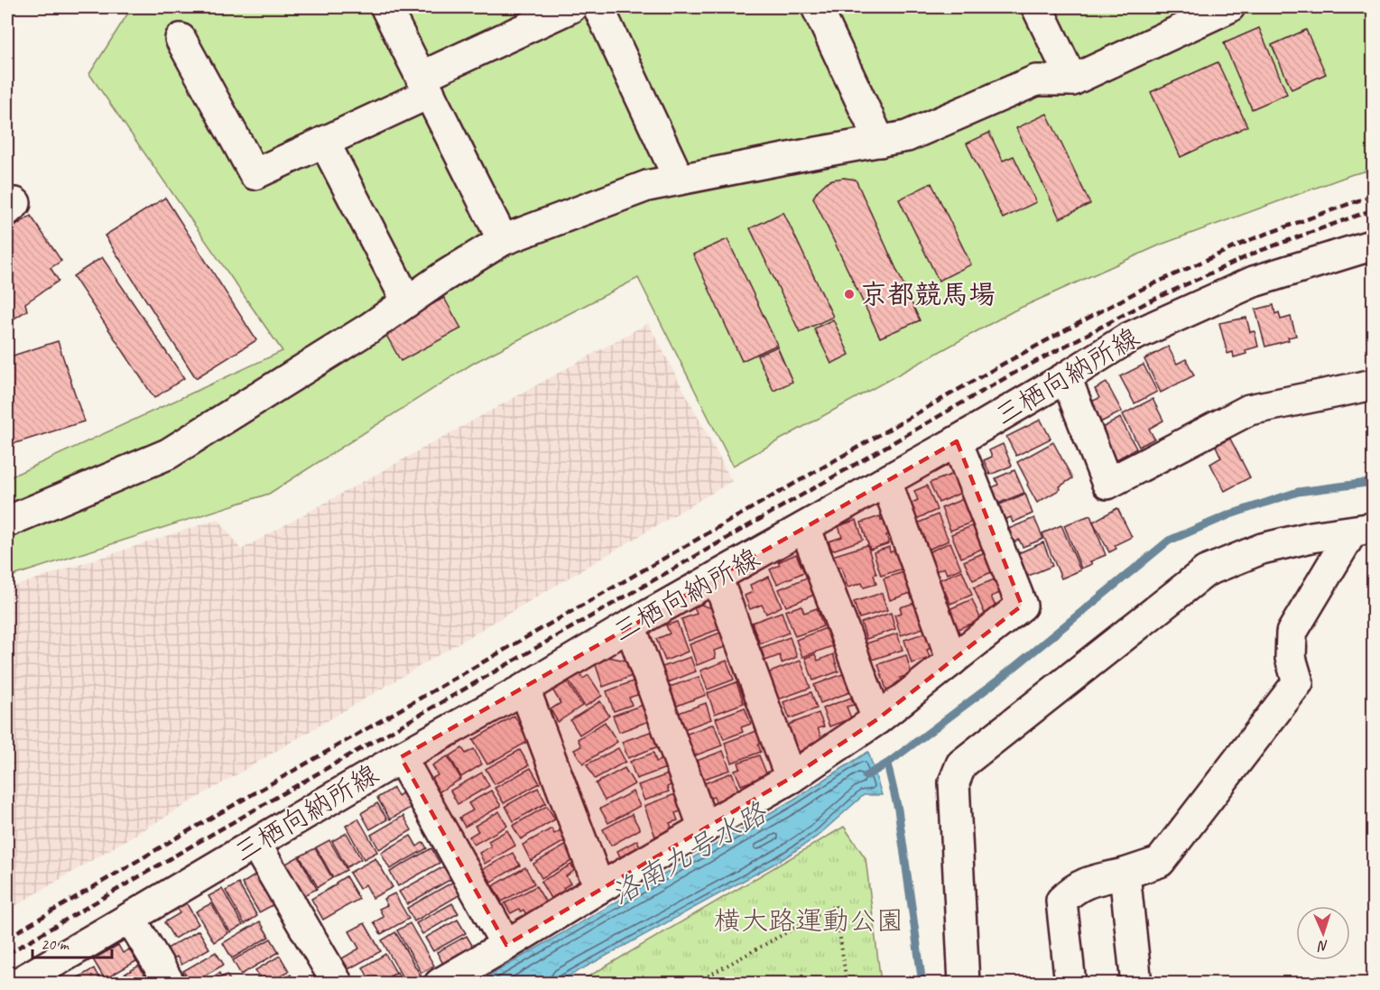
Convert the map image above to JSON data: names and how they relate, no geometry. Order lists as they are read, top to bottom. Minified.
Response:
{"streets":{"street":["三栖向納所線"]},"water":["洛南九号水路"],"parks":["横大路運動公園"],"places":["京都競馬場"],"scale_bar":"20 m","north":"bottom"}
